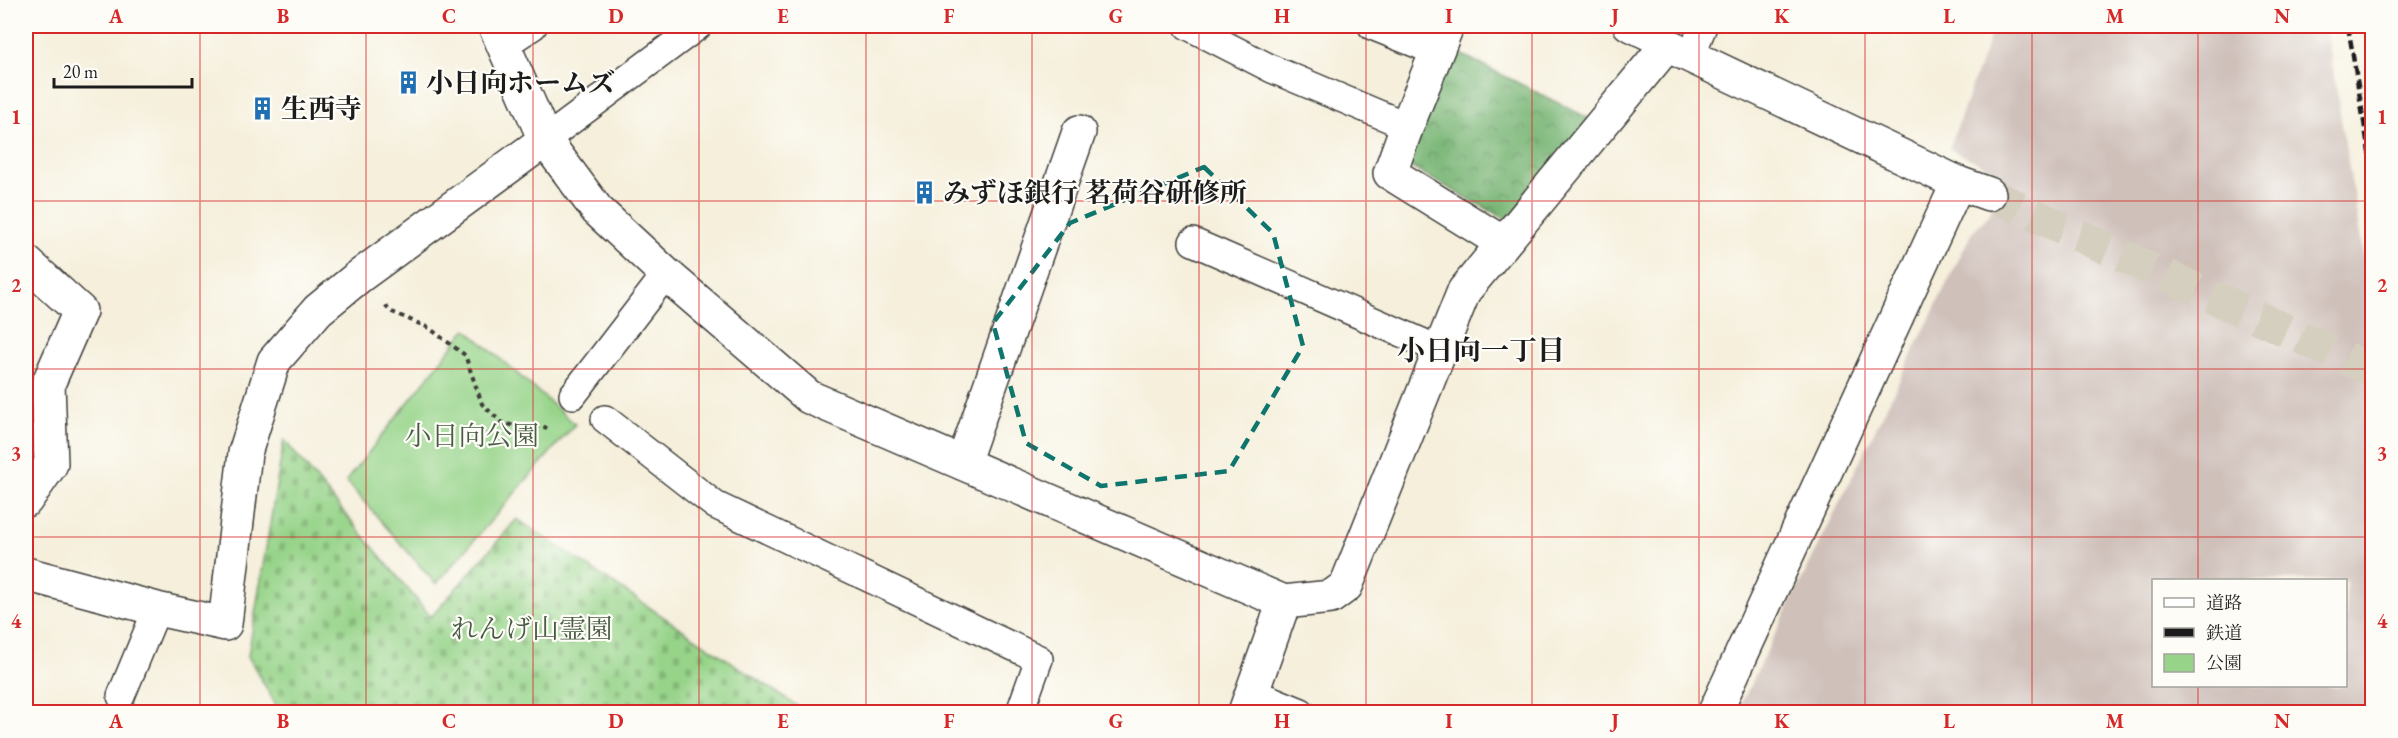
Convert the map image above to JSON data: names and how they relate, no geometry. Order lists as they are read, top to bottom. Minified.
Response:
{"districts":["小日向一丁目"],"parks":["小日向公園","れんげ山霊園"],"places":{"building":["小日向ホームズ","生西寺","みずほ銀行 茗荷谷研修所"]},"legend":["道路","鉄道","公園"],"scale_bar":"20 m","grid":{"columns":["A","B","C","D","E","F","G","H","I","J","K","L","M","N"],"rows":["1","2","3","4"]}}
